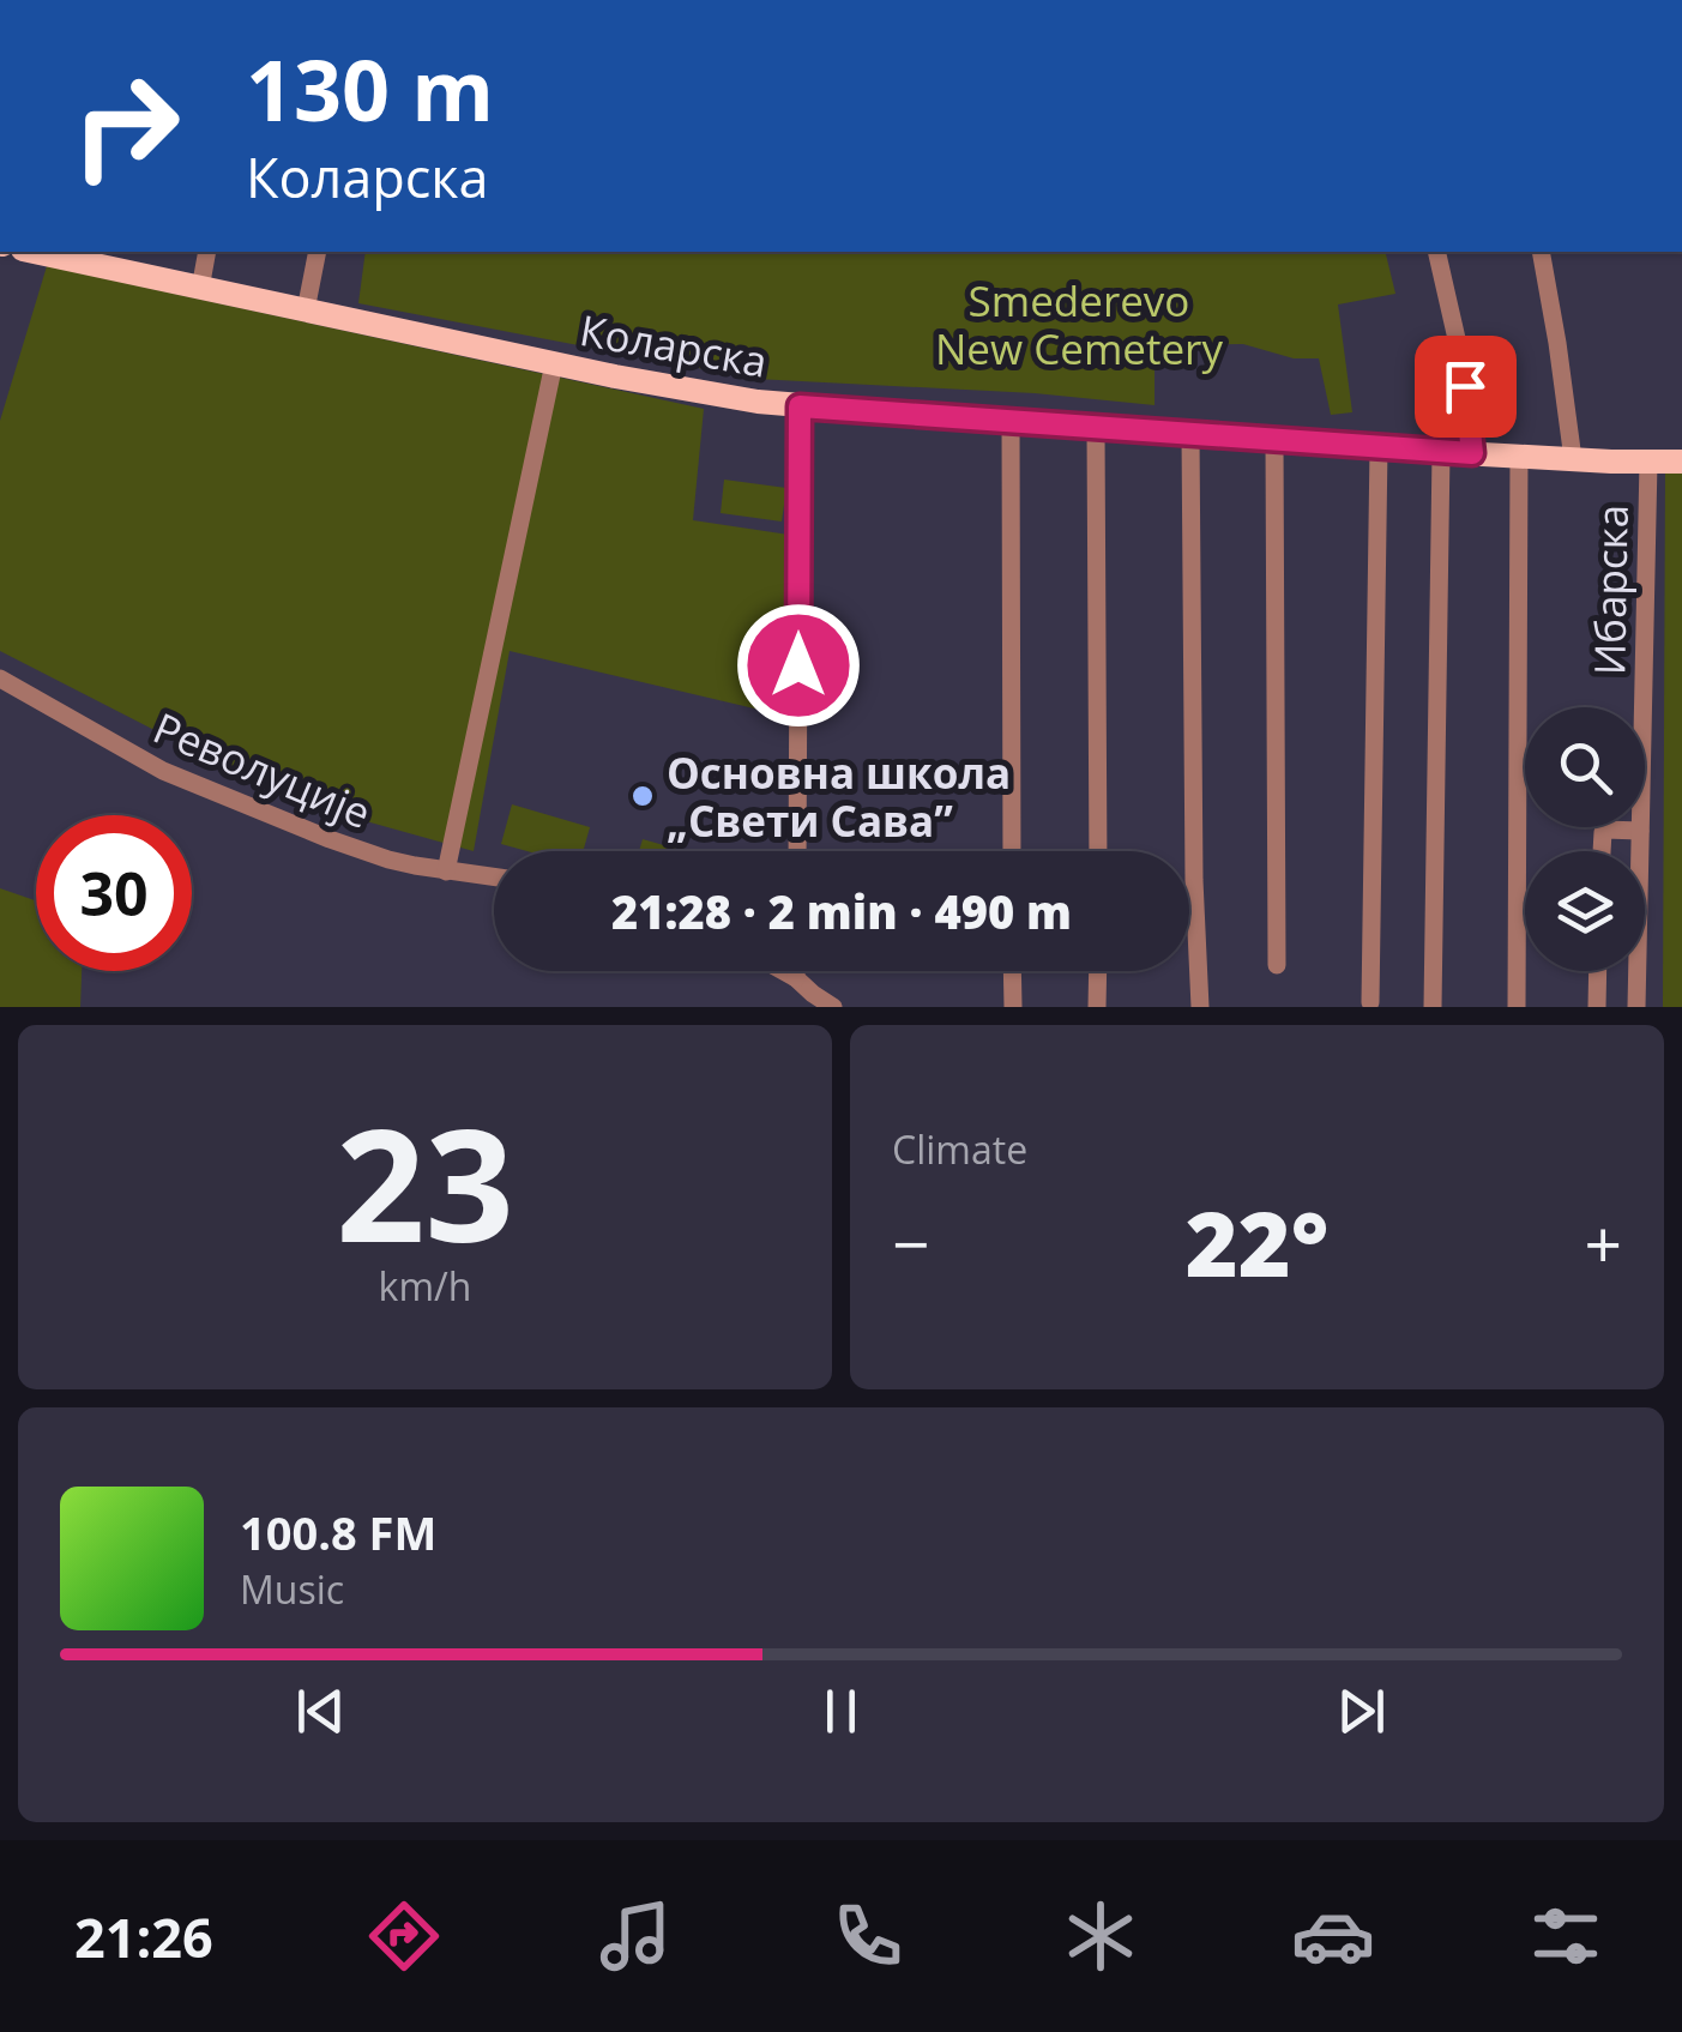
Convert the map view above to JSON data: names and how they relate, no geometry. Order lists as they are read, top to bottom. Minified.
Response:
{"streets":{"main road":["Коларска"],"street":["Ибарска","Револуције"]},"crossings":[["Коларска","Ибарска"]],"parks":["Smederevo New Cemetery"],"places":["Основна школа „Свети Сава”"],"page":{"turn":["130 m","Коларска"],"limit":"30","trip":"21:28 · 2 min · 490 m","tile":[["23","km/h"],"Climate"],"heat":["−","22°","+"],"song":["100.8 FM","Music"],"tabs":"21:26"}}
